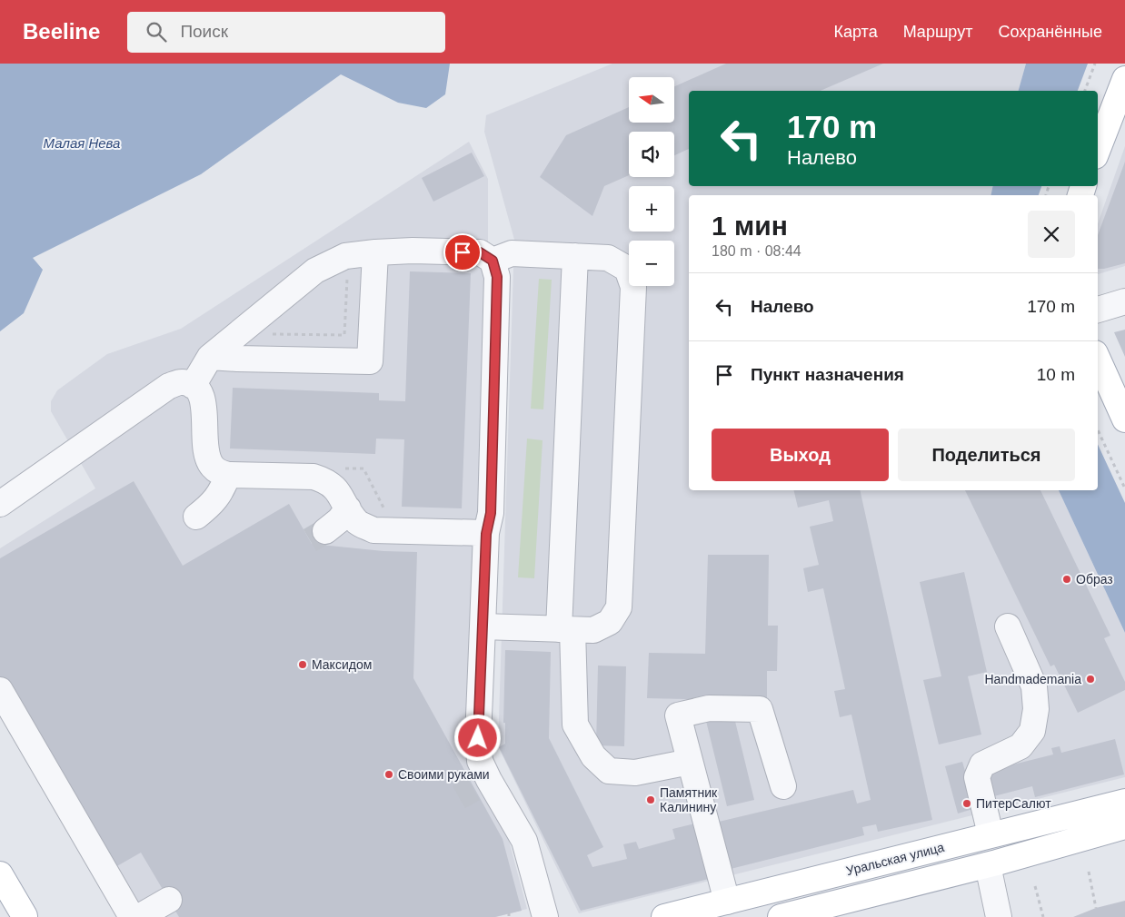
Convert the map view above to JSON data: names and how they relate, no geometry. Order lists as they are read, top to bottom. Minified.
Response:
{"streets":{"main road":["Уральская улица"]},"water":["Малая Нева"],"places":["Образ","Максидом","Handmademania","Своими руками","Памятник Калинину","ПитерСалют"],"north":"left","page":{"header":"Beeline","search":"Поиск","nav":["Карта","Маршрут","Сохранённые"],"map_buttons":["+","−"],"turn":["170 m","Налево"],"heading":["1 мин","180 m · 08:44"],"list":[{"name":"Налево","value":"170 m"},{"name":"Пункт назначения","value":"10 m"}],"buttons":["Выход","Поделиться"]}}
